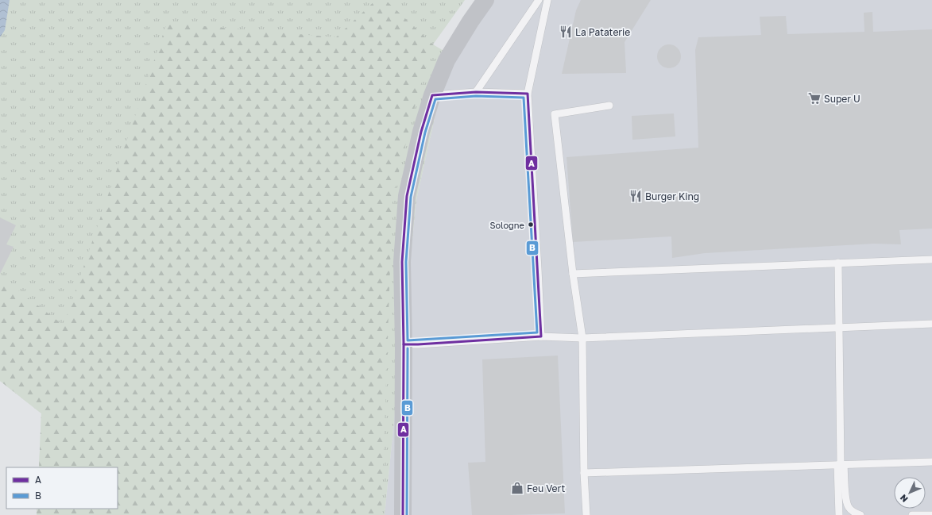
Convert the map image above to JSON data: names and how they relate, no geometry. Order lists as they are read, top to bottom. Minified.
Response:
{"places":{"restaurant":["La Pataterie","Burger King"],"supermarket":["Super U"],"other":["Sologne"],"shop":["Feu Vert"]},"lines":["transit line A","transit line B"],"legend":["A","B"],"north":"bottom left"}
